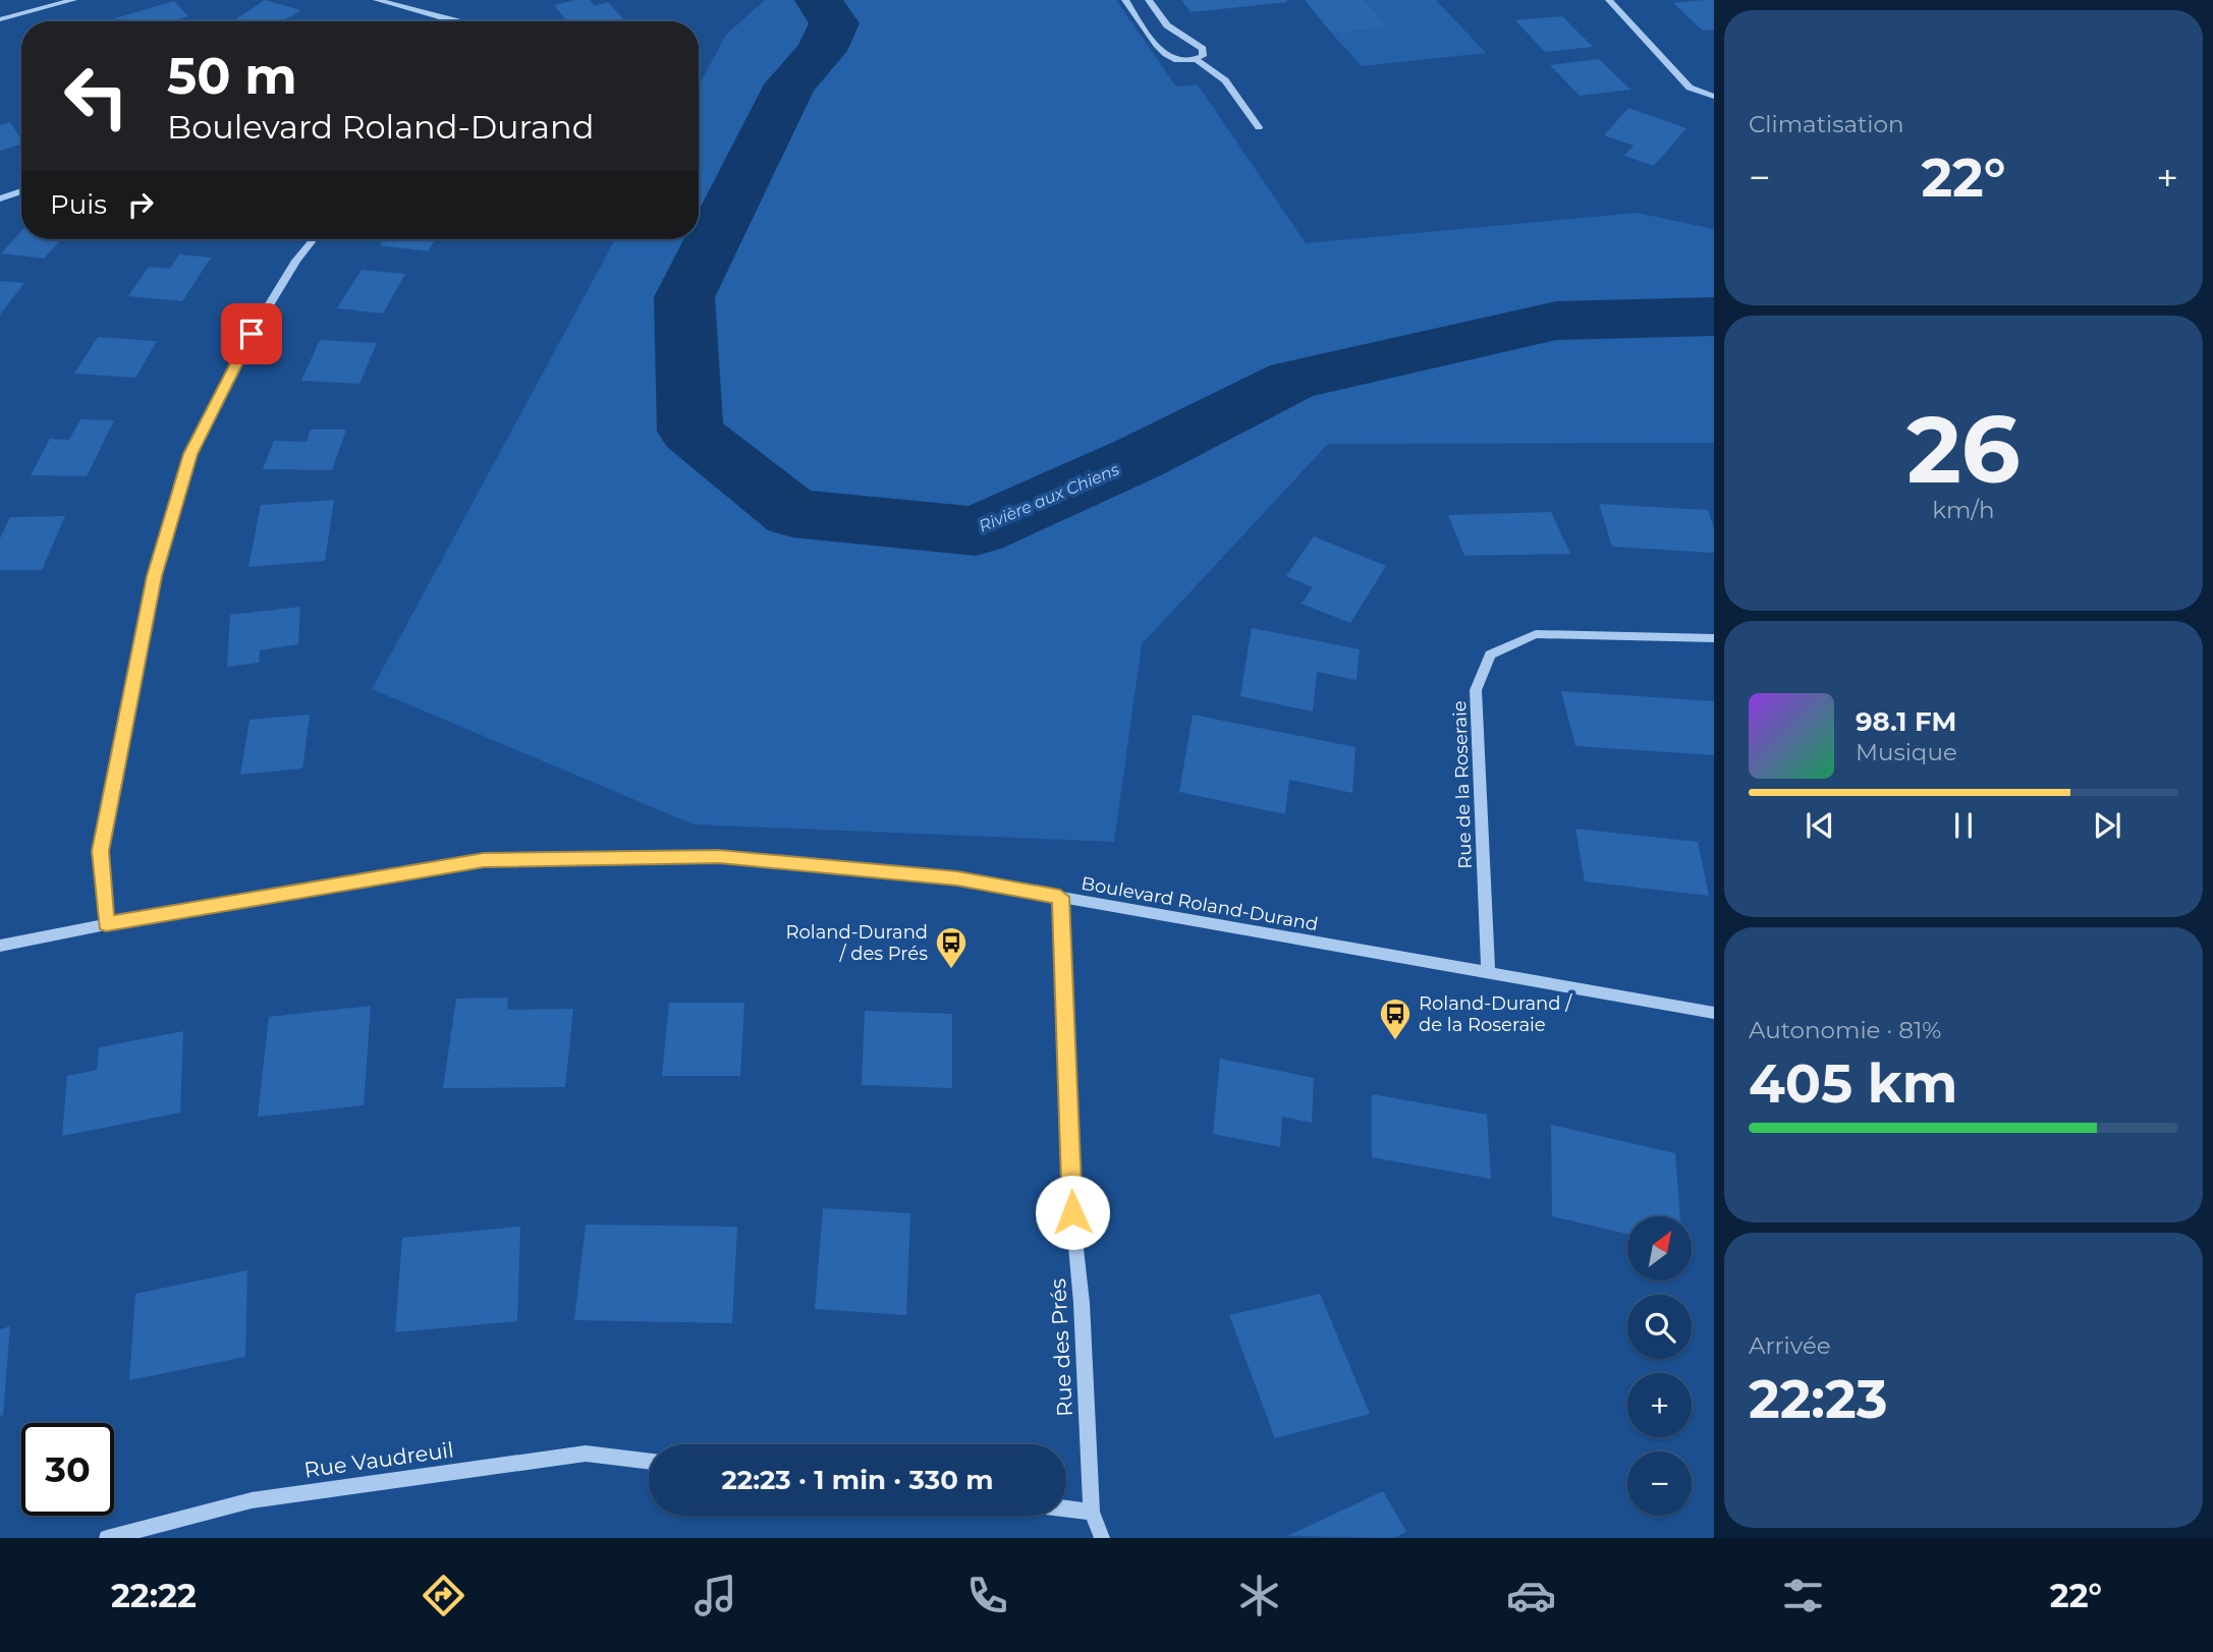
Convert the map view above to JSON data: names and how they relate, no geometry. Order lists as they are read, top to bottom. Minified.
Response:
{"streets":{"street":["Rue de la Roseraie","Boulevard Roland-Durand","Rue des Prés","Rue Vaudreuil"]},"crossings":[["Rue de la Roseraie","Boulevard Roland-Durand"],["Boulevard Roland-Durand","Rue des Prés"]],"water":["Rivière aux Chiens"],"places":{"bus stop":["Roland-Durand / des Prés","Roland-Durand / de la Roseraie"]},"north":"top right","page":{"tile":["Climatisation",["26","km/h"],["Autonomie · 81%","405 km"],["Arrivée","22:23"]],"turn":["50 m","Boulevard Roland-Durand"],"heat":["−","22°","+"],"then":"Puis","song":["98.1 FM","Musique"],"map_buttons":["+","−"],"limit":"30","trip":"22:23 · 1 min · 330 m","tabs":["22:22","22°"]}}
